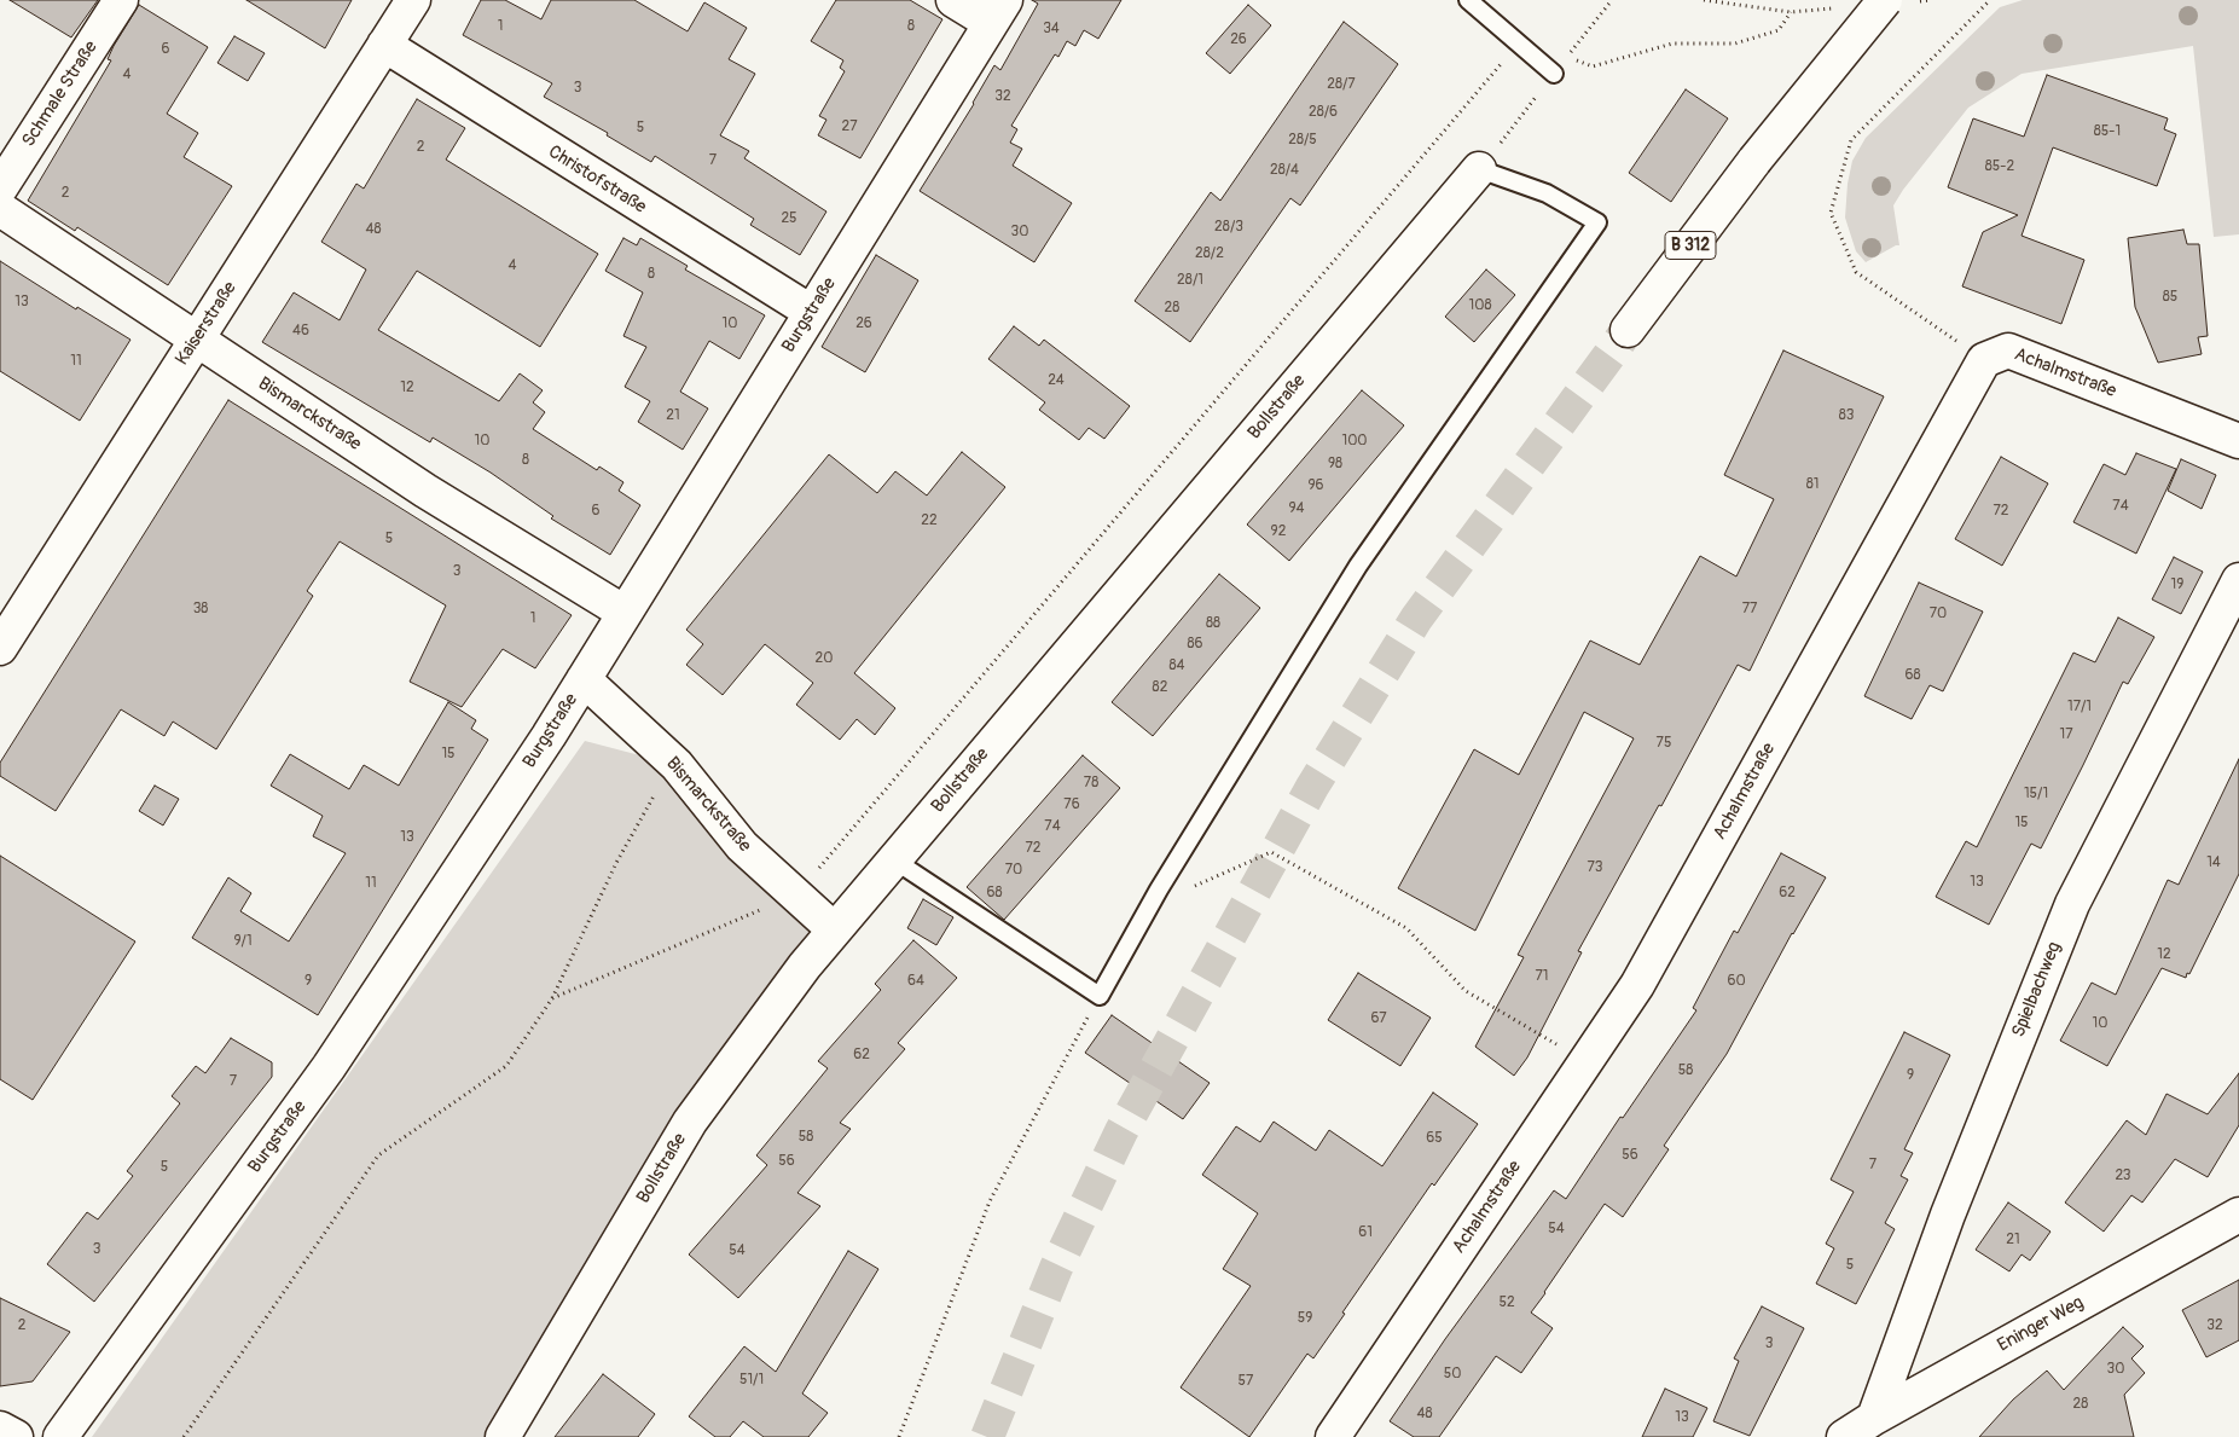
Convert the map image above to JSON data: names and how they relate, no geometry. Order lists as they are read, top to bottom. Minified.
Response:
{"streets":{"street":["Schmale Straße","Christofstraße","B 312","Burgstraße","Kaiserstraße","Achalmstraße","Bollstraße","Bismarckstraße","Spielbachweg","Eninger Weg"]},"crossings":[["Christofstraße","Burgstraße"],["Christofstraße","Kaiserstraße"],["Burgstraße","Bismarckstraße"],["Kaiserstraße","Bismarckstraße"],["Bollstraße","Bismarckstraße"],["Spielbachweg","Eninger Weg"]],"house_numbers":["1","8","34","26","6","4","28/7","3","32","28/6","27","5","85-1","28/5","2","7","85-2","28/4","2","25","28/3","48","30","28/2","4","8","28/1","85","13","108","28","10","26","46","11","24","12","21","83","10","100","8","98","81","96","74","94","6","72","22","92","5","3","19","38","77","70","1","88","86","20","84","68","82","17/1","17","75","15","78","15/1","76","15","74","13","72","14","73","70","13","11","68","62","9/1","12","71","9","64","60","67","10","62","58","9","7","58","65","56","56","7","5","23","54","61","21","3","54","5","52","59","2","32","3","30","50","51/1","57","28","48","13"]}
